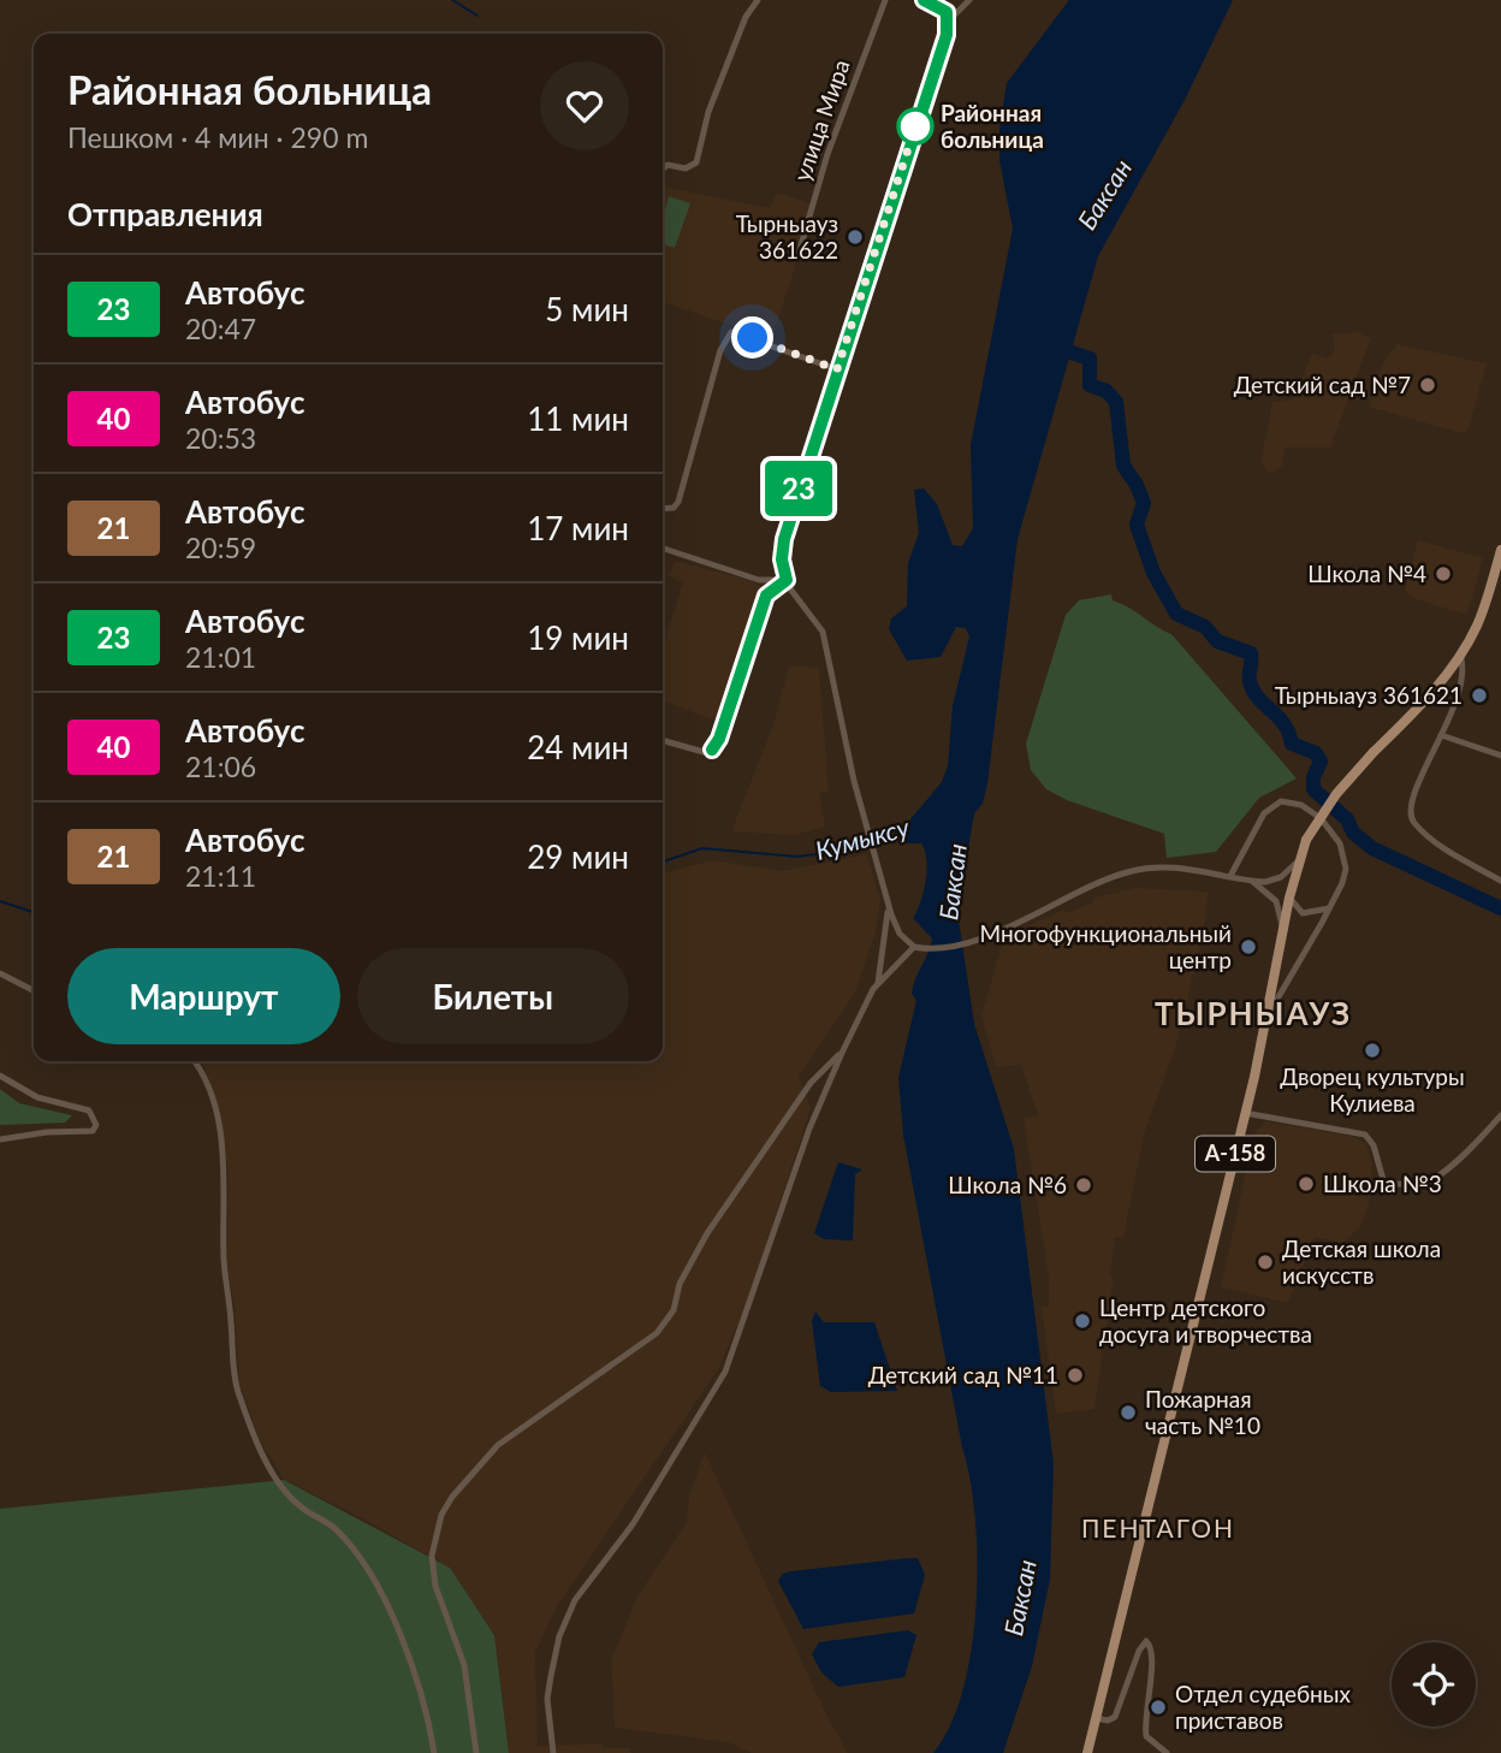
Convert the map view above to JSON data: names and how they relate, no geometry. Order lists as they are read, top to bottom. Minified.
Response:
{"streets":{"main road":["А-158"],"street":["улица Мира"]},"districts":["ТЫРНЫАУЗ","ПЕНТАГОН"],"water":["Баксан","Кумыксу"],"places":["Районная больница","Тырныауз 361622","Детский сад №7","Школа №4","Тырныауз 361621","Многофункциональный центр","Дворец культуры Кулиева","Школа №3","Школа №6","Детская школа искусств","Центр детского досуга и творчества","Детский сад №11","Пожарная часть №10","Отдел судебных приставов"],"lines":["bus line 23"],"page":{"on_map":"23","heading":[["Районная больница","Пешком · 4 мин · 290 m"],"Отправления"],"list":[{"mark":"23","name":"Автобус","note":"20:47","value":"5 мин"},{"mark":"40","name":"Автобус","note":"20:53","value":"11 мин"},{"mark":"21","name":"Автобус","note":"20:59","value":"17 мин"},{"mark":"23","name":"Автобус","note":"21:01","value":"19 мин"},{"mark":"40","name":"Автобус","note":"21:06","value":"24 мин"},{"mark":"21","name":"Автобус","note":"21:11","value":"29 мин"}],"buttons":["Маршрут","Билеты"]}}
